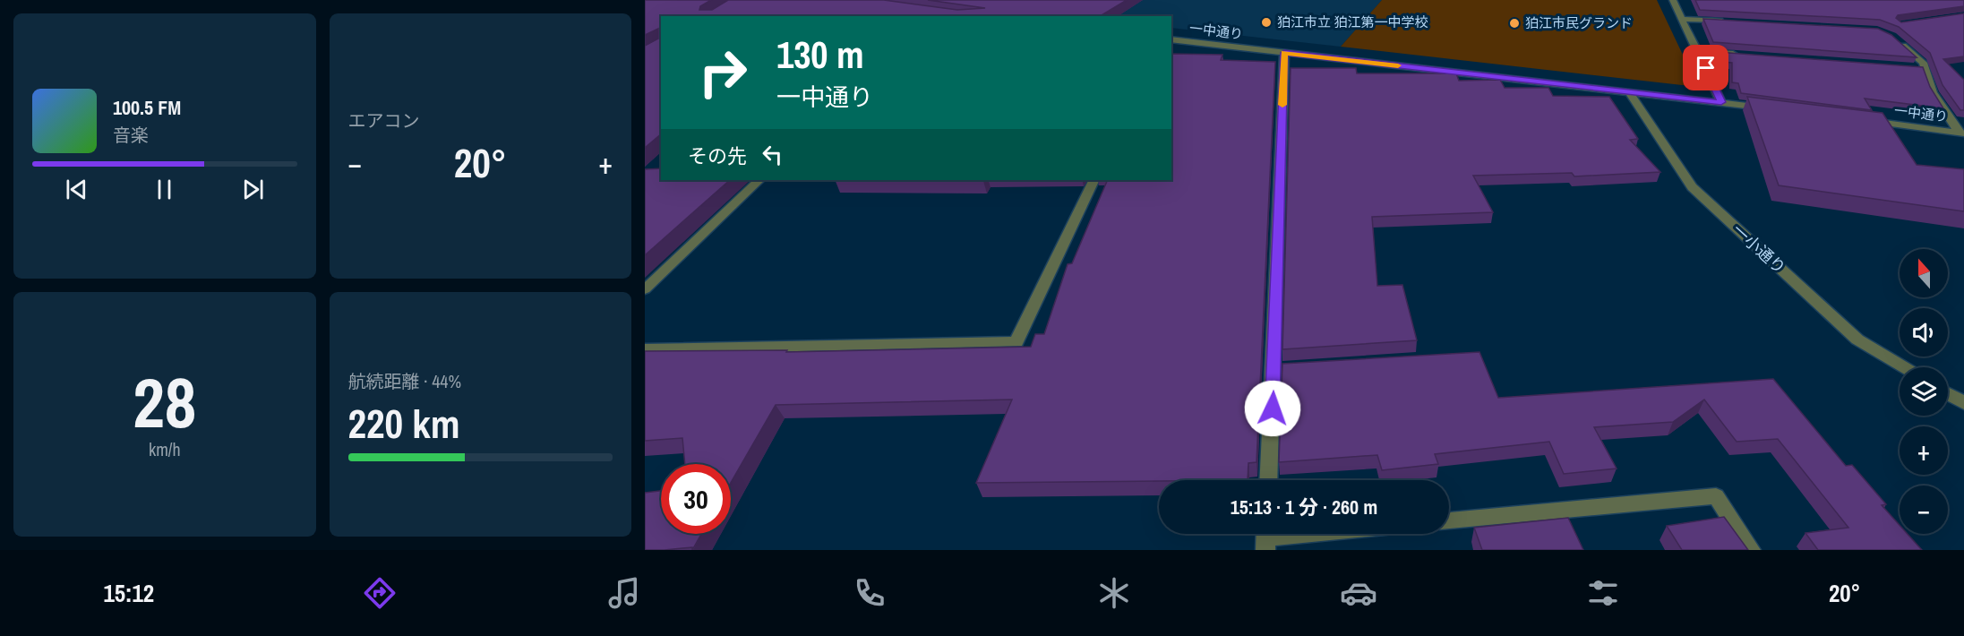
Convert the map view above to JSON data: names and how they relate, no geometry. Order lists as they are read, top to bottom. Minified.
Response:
{"streets":{"street":["一中通り","一小通り"]},"crossings":[["一中通り","一小通り"]],"places":["狛江市立 狛江第一中学校","狛江市民グランド"],"north":"top","page":{"tile":["エアコン",["28","km/h"],["航続距離 · 44%","220 km"]],"turn":["130 m","一中通り"],"song":["100.5 FM","音楽"],"then":"その先","heat":["−","20°","+"],"map_buttons":["+","−"],"limit":"30","trip":"15:13 · 1 分 · 260 m","tabs":["15:12","20°"]}}
